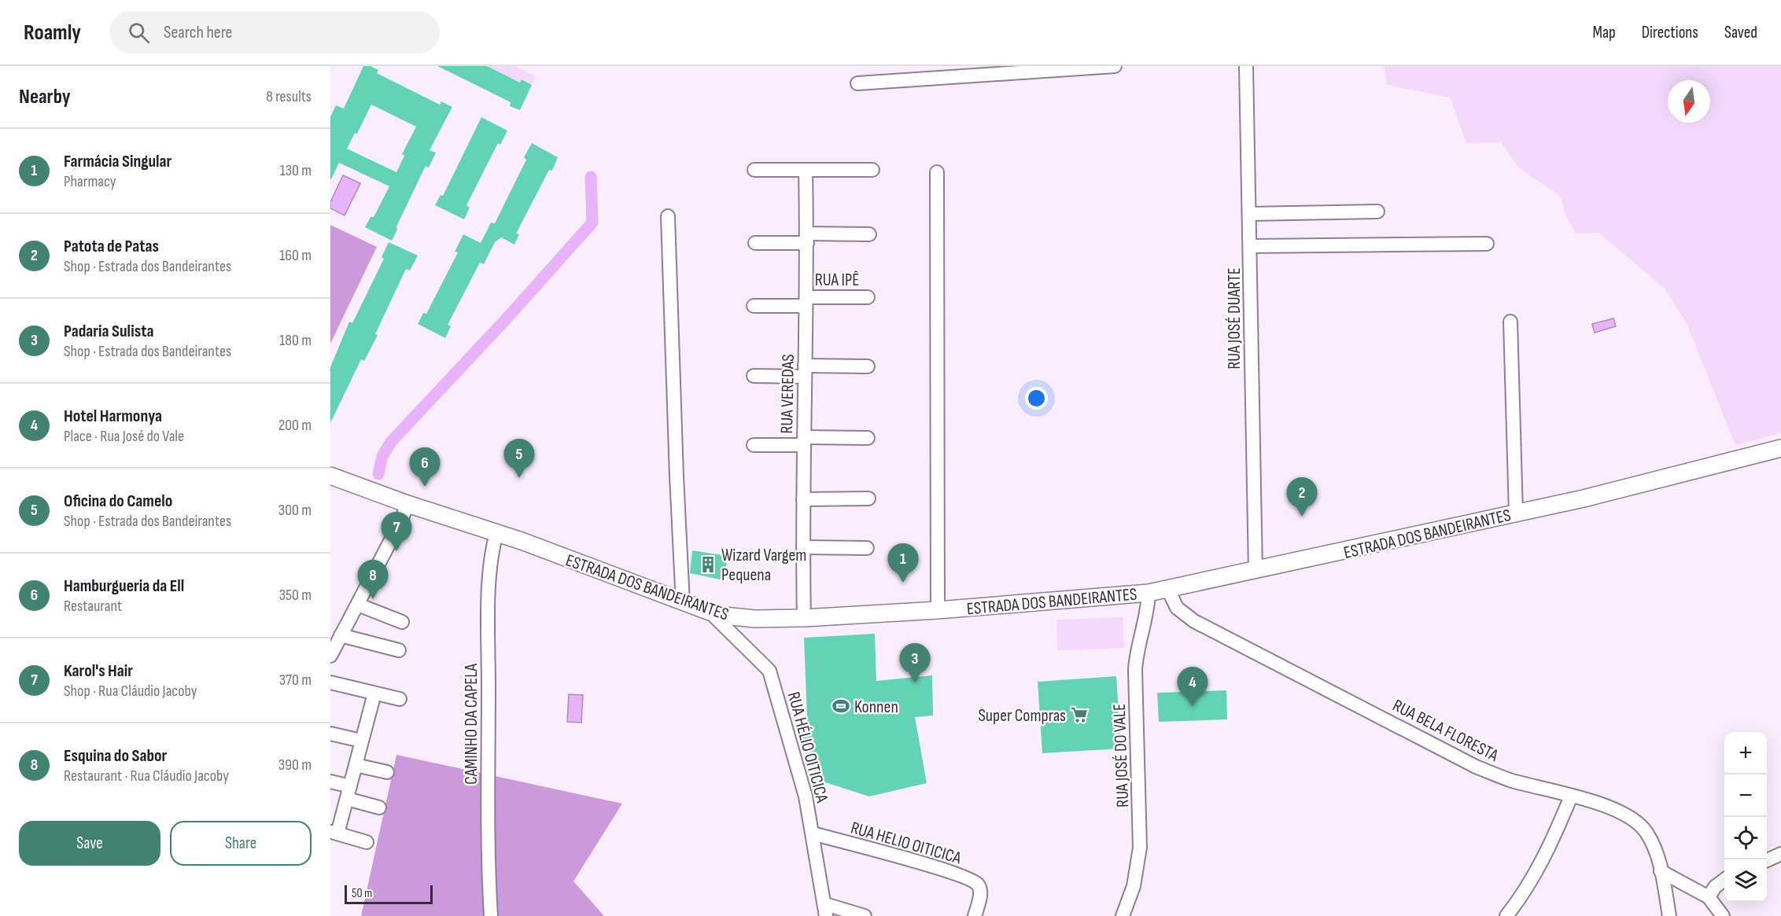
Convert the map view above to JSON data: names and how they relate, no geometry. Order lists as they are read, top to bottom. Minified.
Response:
{"streets":{"main road":["ESTRADA DOS BANDEIRANTES"],"street":["RUA IPÊ","RUA JOSÉ DUARTE","RUA VEREDAS","CAMINHO DA CAPELA","RUA BELA FLORESTA","RUA HÉLIO OITICICA","RUA JOSÉ DO VALE","RUA HELIO OITICICA"]},"crossings":[["RUA IPÊ","RUA VEREDAS"],["RUA JOSÉ DUARTE","ESTRADA DOS BANDEIRANTES"],["RUA VEREDAS","ESTRADA DOS BANDEIRANTES"],["ESTRADA DOS BANDEIRANTES","CAMINHO DA CAPELA"],["ESTRADA DOS BANDEIRANTES","RUA BELA FLORESTA"],["ESTRADA DOS BANDEIRANTES","RUA HÉLIO OITICICA"],["ESTRADA DOS BANDEIRANTES","RUA JOSÉ DO VALE"],["RUA HÉLIO OITICICA","RUA HELIO OITICICA"]],"places":{"building":["Wizard Vargem Pequena"],"sports":["Konnen"],"supermarket":["Super Compras"]},"scale_bar":"50 m","north":"bottom","page":{"header":"Roamly","search":"Search here","nav":["Map","Directions","Saved"],"heading":["Nearby","8 results"],"list":[{"mark":"1","name":"Farmácia Singular","note":"Pharmacy","value":"130 m"},{"mark":"2","name":"Patota de Patas","note":"Shop · Estrada dos Bandeirantes","value":"160 m"},{"mark":"3","name":"Padaria Sulista","note":"Shop · Estrada dos Bandeirantes","value":"180 m"},{"mark":"4","name":"Hotel Harmonya","note":"Place · Rua José do Vale","value":"200 m"},{"mark":"5","name":"Oficina do Camelo","note":"Shop · Estrada dos Bandeirantes","value":"300 m"},{"mark":"6","name":"Hamburgueria da Ell","note":"Restaurant","value":"350 m"},{"mark":"7","name":"Karol's Hair","note":"Shop · Rua Cláudio Jacoby","value":"370 m"},{"mark":"8","name":"Esquina do Sabor","note":"Restaurant · Rua Cláudio Jacoby","value":"390 m"}],"pins":["5","6","2","7","1","8","3","4"],"map_buttons":["+","−"],"buttons":["Save","Share"],"scale":"50 m"}}
